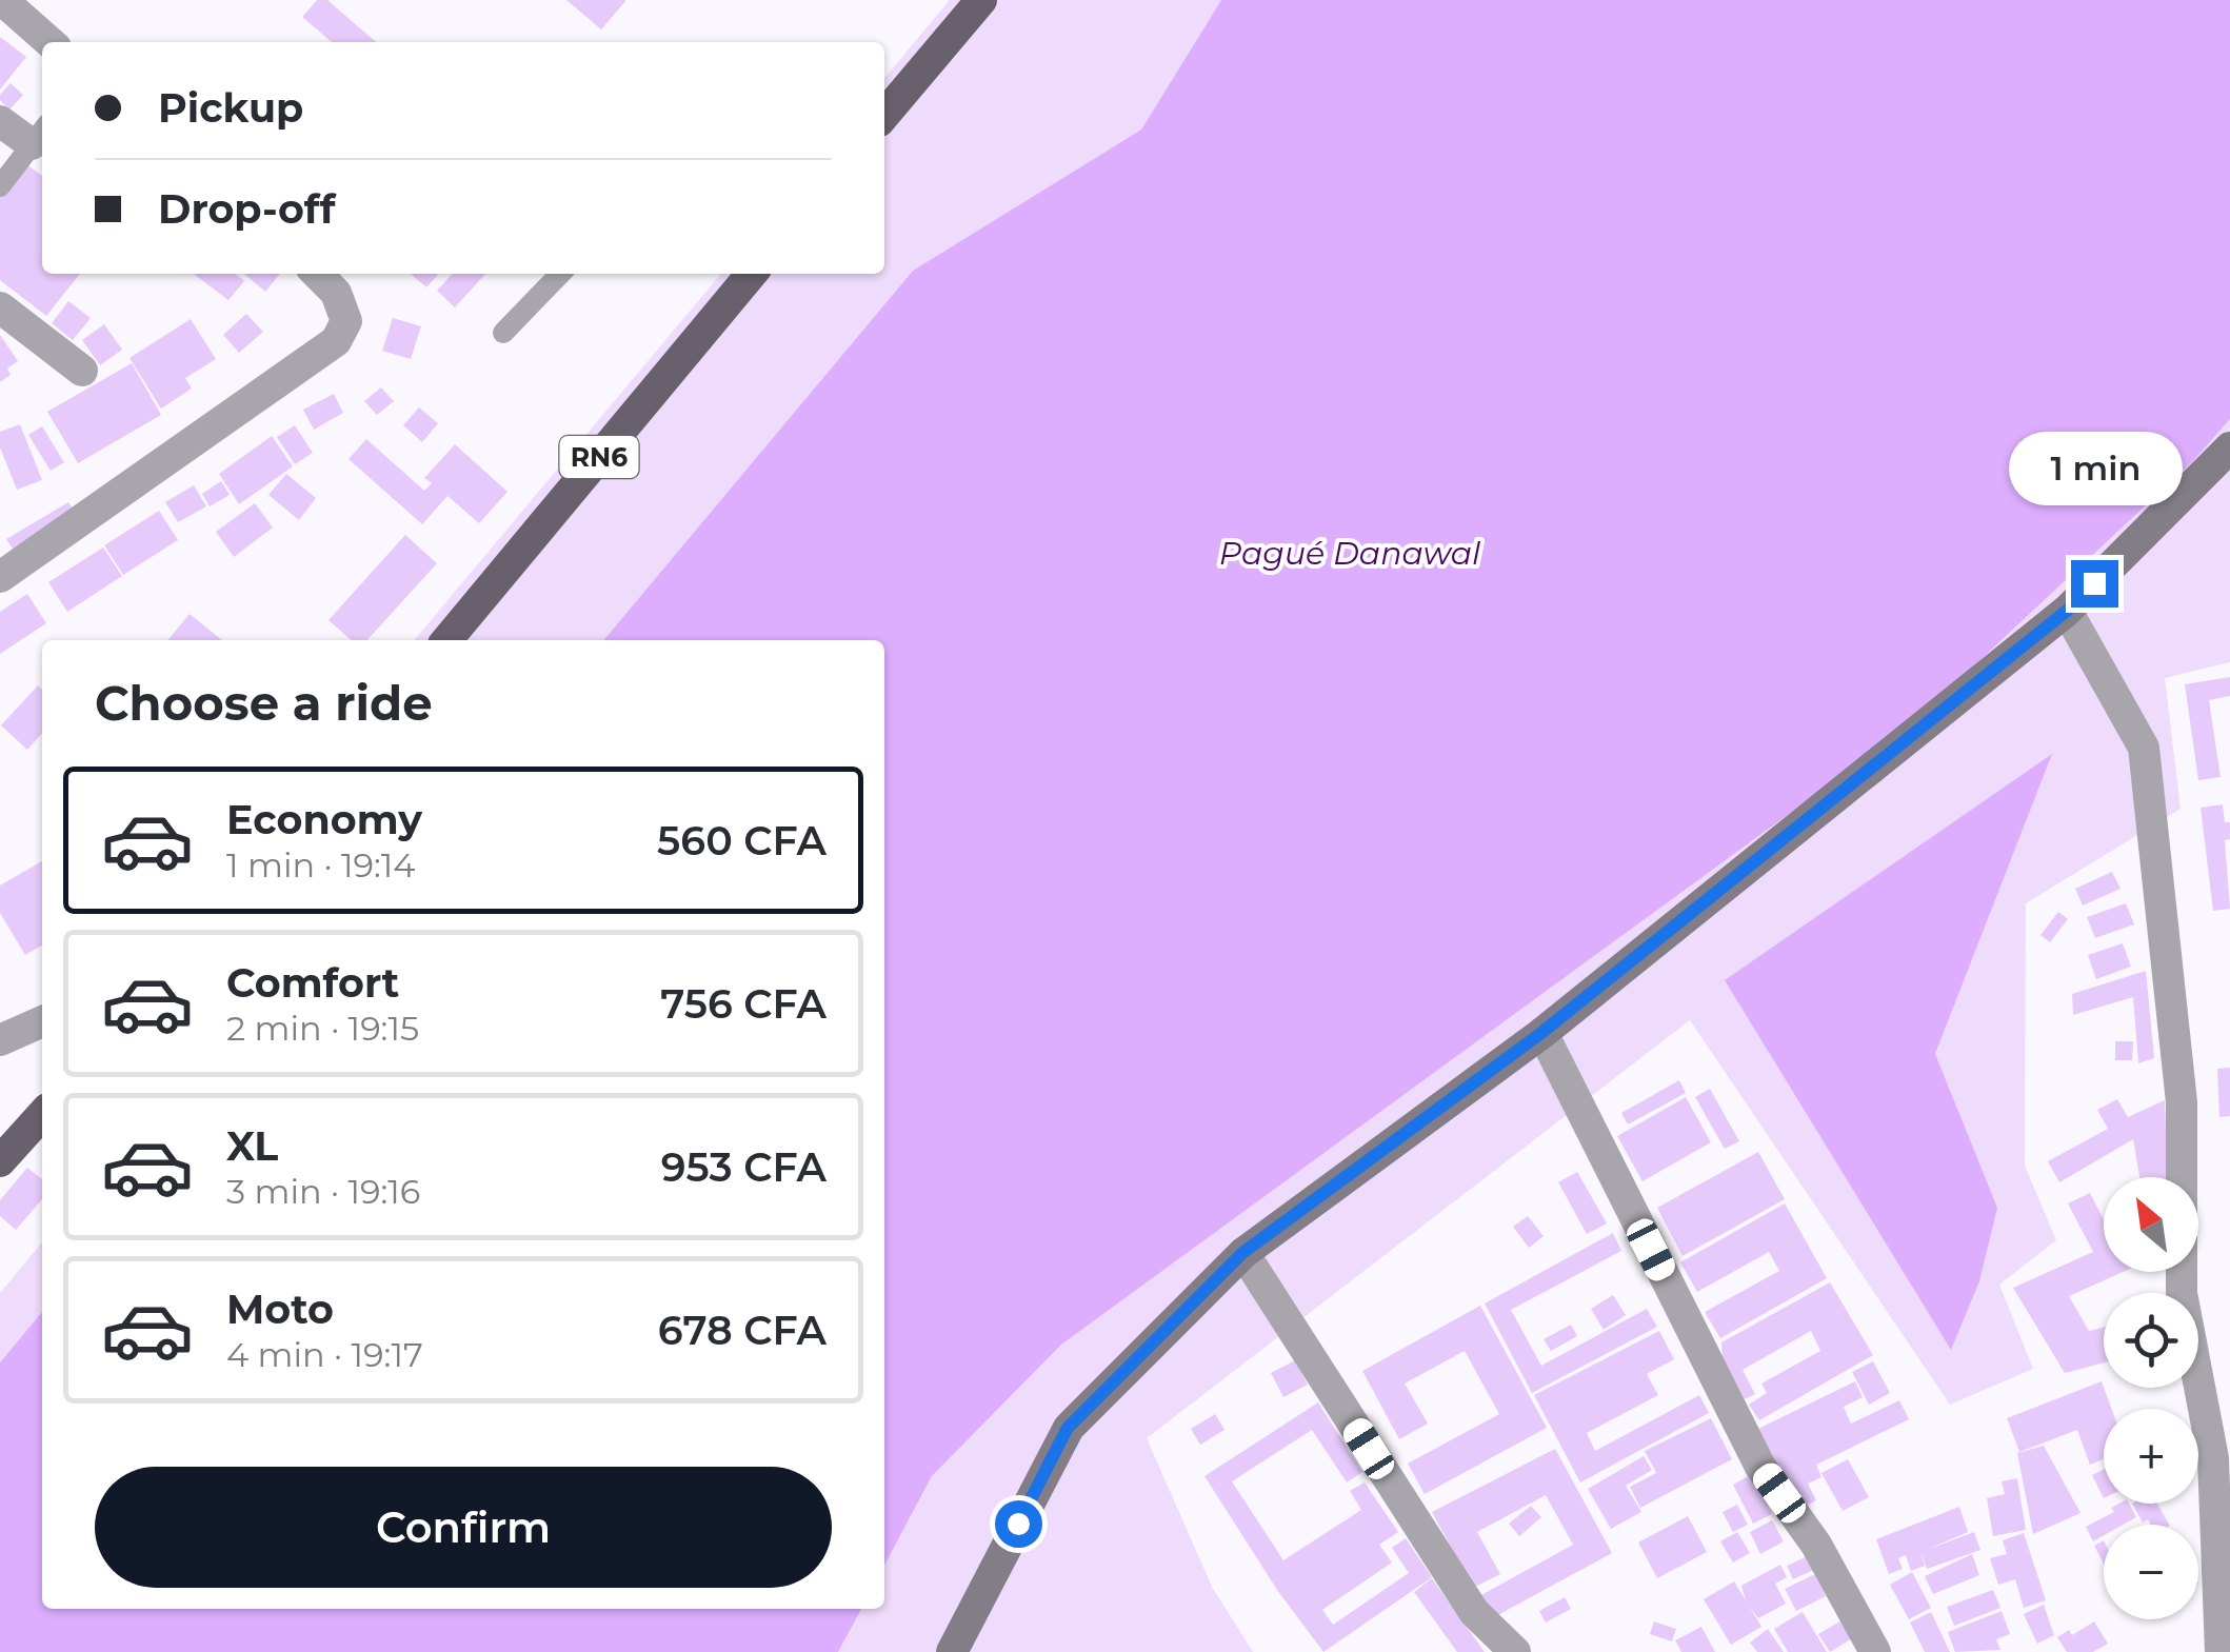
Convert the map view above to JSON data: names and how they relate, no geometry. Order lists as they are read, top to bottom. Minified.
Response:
{"streets":{"main road":["RN6"]},"water":["Pagué Danawal"],"north":"top left","page":{"banner":["Pickup","Drop-off"],"bubble":"1 min","heading":"Choose a ride","list":[{"name":"Economy","note":"1 min · 19:14","value":"560 CFA"},{"name":"Comfort","note":"2 min · 19:15","value":"756 CFA"},{"name":"XL","note":"3 min · 19:16","value":"953 CFA"},{"name":"Moto","note":"4 min · 19:17","value":"678 CFA"}],"map_buttons":["+","−"],"buttons":"Confirm"}}
